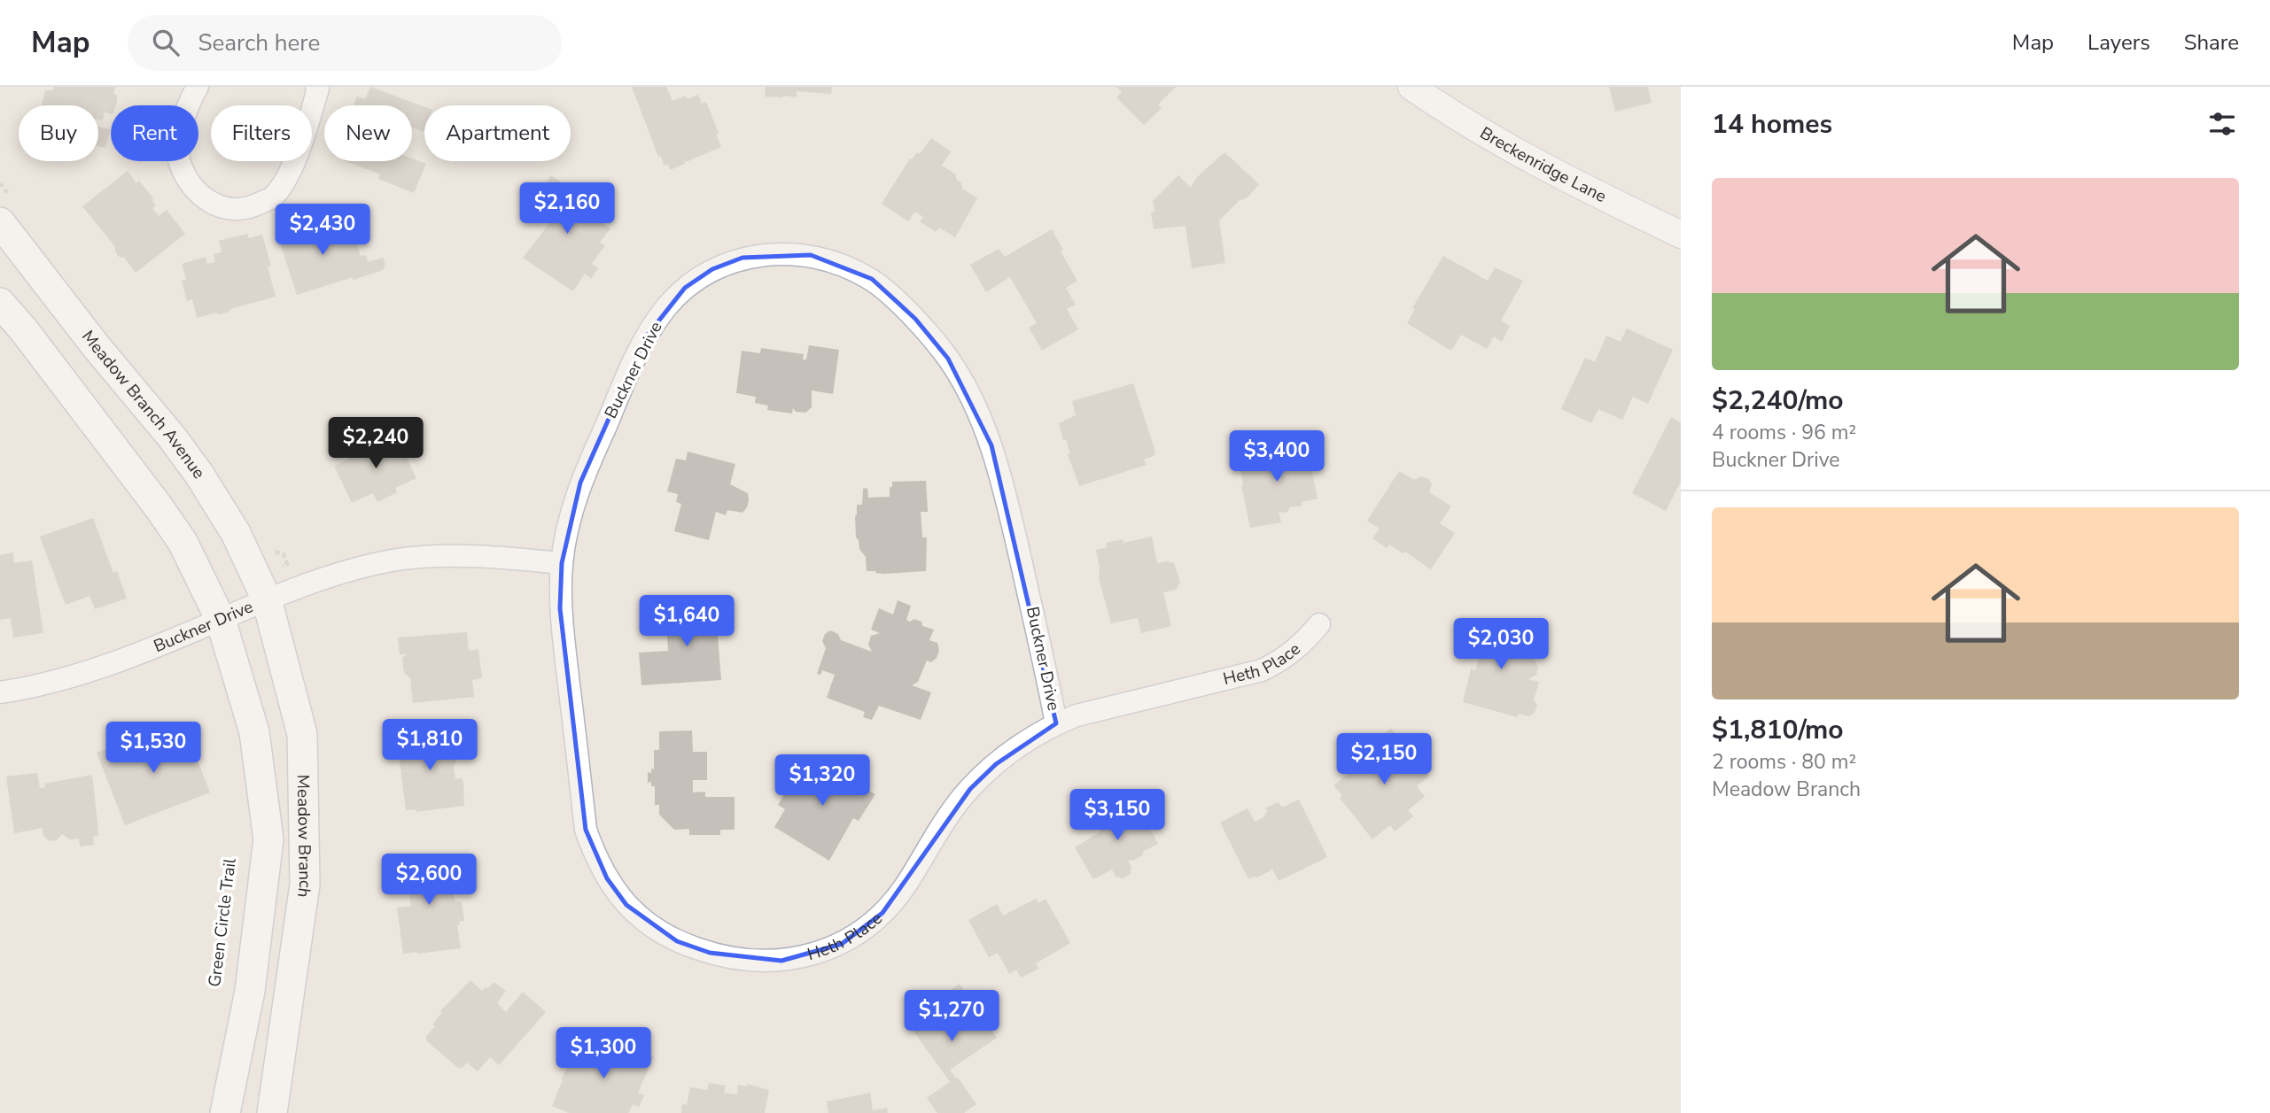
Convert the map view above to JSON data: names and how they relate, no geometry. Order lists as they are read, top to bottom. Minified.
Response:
{"streets":{"main road":["Meadow Branch Avenue","Meadow Branch"],"street":["Breckenridge Lane","Buckner Drive","Heth Place"]},"crossings":[["Buckner Drive","Meadow Branch Avenue"],["Buckner Drive","Heth Place"],["Buckner Drive","Meadow Branch"],["Meadow Branch Avenue","Meadow Branch"]],"page":{"header":"Map","search":"Search here","nav":["Map","Layers","Share"],"heading":"14 homes","chip":["Buy","Rent","Filters","New","Apartment"],"list":[{"name":"$2,240/mo","note":"4 rooms · 96 m² · Buckner Drive"},{"name":"$1,810/mo","note":"2 rooms · 80 m² · Meadow Branch"}],"price":["$2,160","$2,430","$2,240","$3,400","$1,640","$2,030","$1,810","$1,530","$2,150","$1,320","$3,150","$2,600","$1,270","$1,300"]}}
